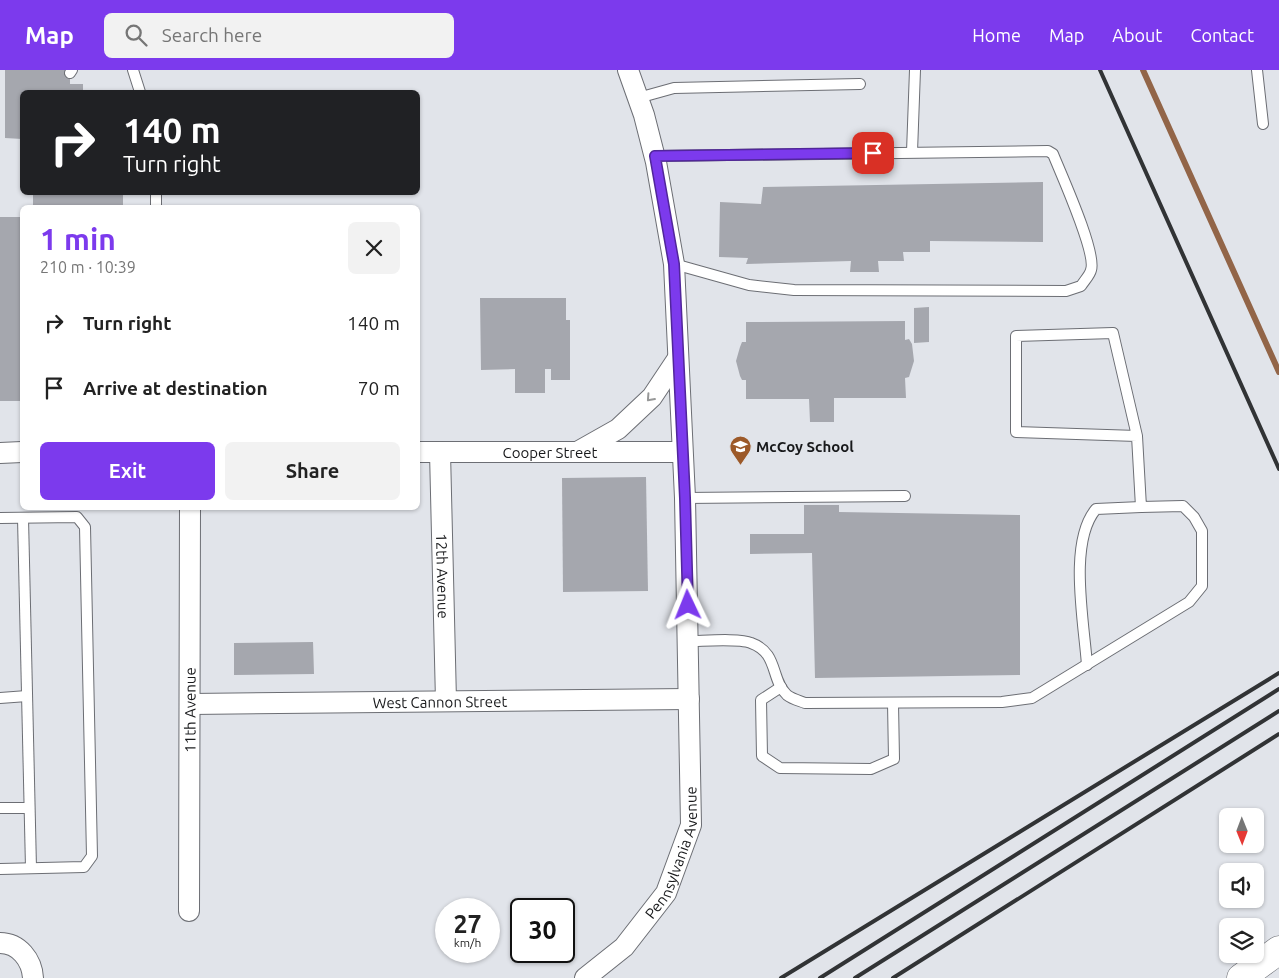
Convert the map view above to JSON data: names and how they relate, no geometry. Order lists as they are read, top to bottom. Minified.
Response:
{"streets":{"street":["Cooper Street","12th Avenue","West Cannon Street","11th Avenue","Pennsylvania Avenue"]},"crossings":[["Cooper Street","12th Avenue"],["Cooper Street","Pennsylvania Avenue"],["12th Avenue","West Cannon Street"],["West Cannon Street","11th Avenue"],["West Cannon Street","Pennsylvania Avenue"]],"places":{"school or university":["McCoy School"]},"north":"bottom","page":{"header":"Map","search":"Search here","nav":["Home","Map","About","Contact"],"turn":["140 m","Turn right"],"heading":["1 min","210 m · 10:39"],"list":[{"name":"Turn right","value":"140 m"},{"name":"Arrive at destination","value":"70 m"}],"buttons":["Exit","Share"],"speed":"27 km/h","limit":"30"}}
